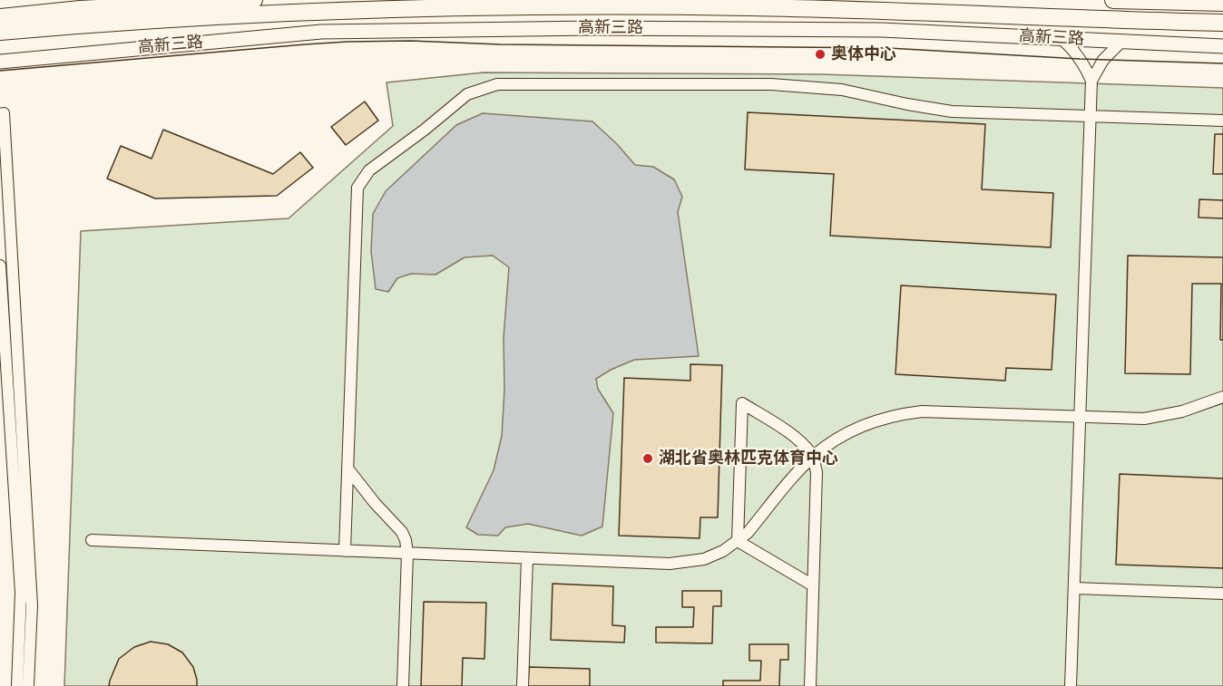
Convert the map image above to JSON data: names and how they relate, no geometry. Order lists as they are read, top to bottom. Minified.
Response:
{"streets":{"highway":["高新三路"]},"places":["奥体中心","湖北省奥林匹克体育中心"]}
